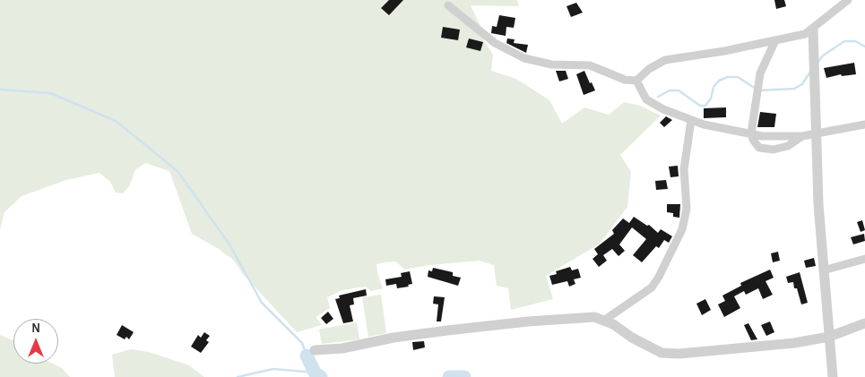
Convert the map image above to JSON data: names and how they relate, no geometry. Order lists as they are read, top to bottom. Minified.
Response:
{"north":"top"}
